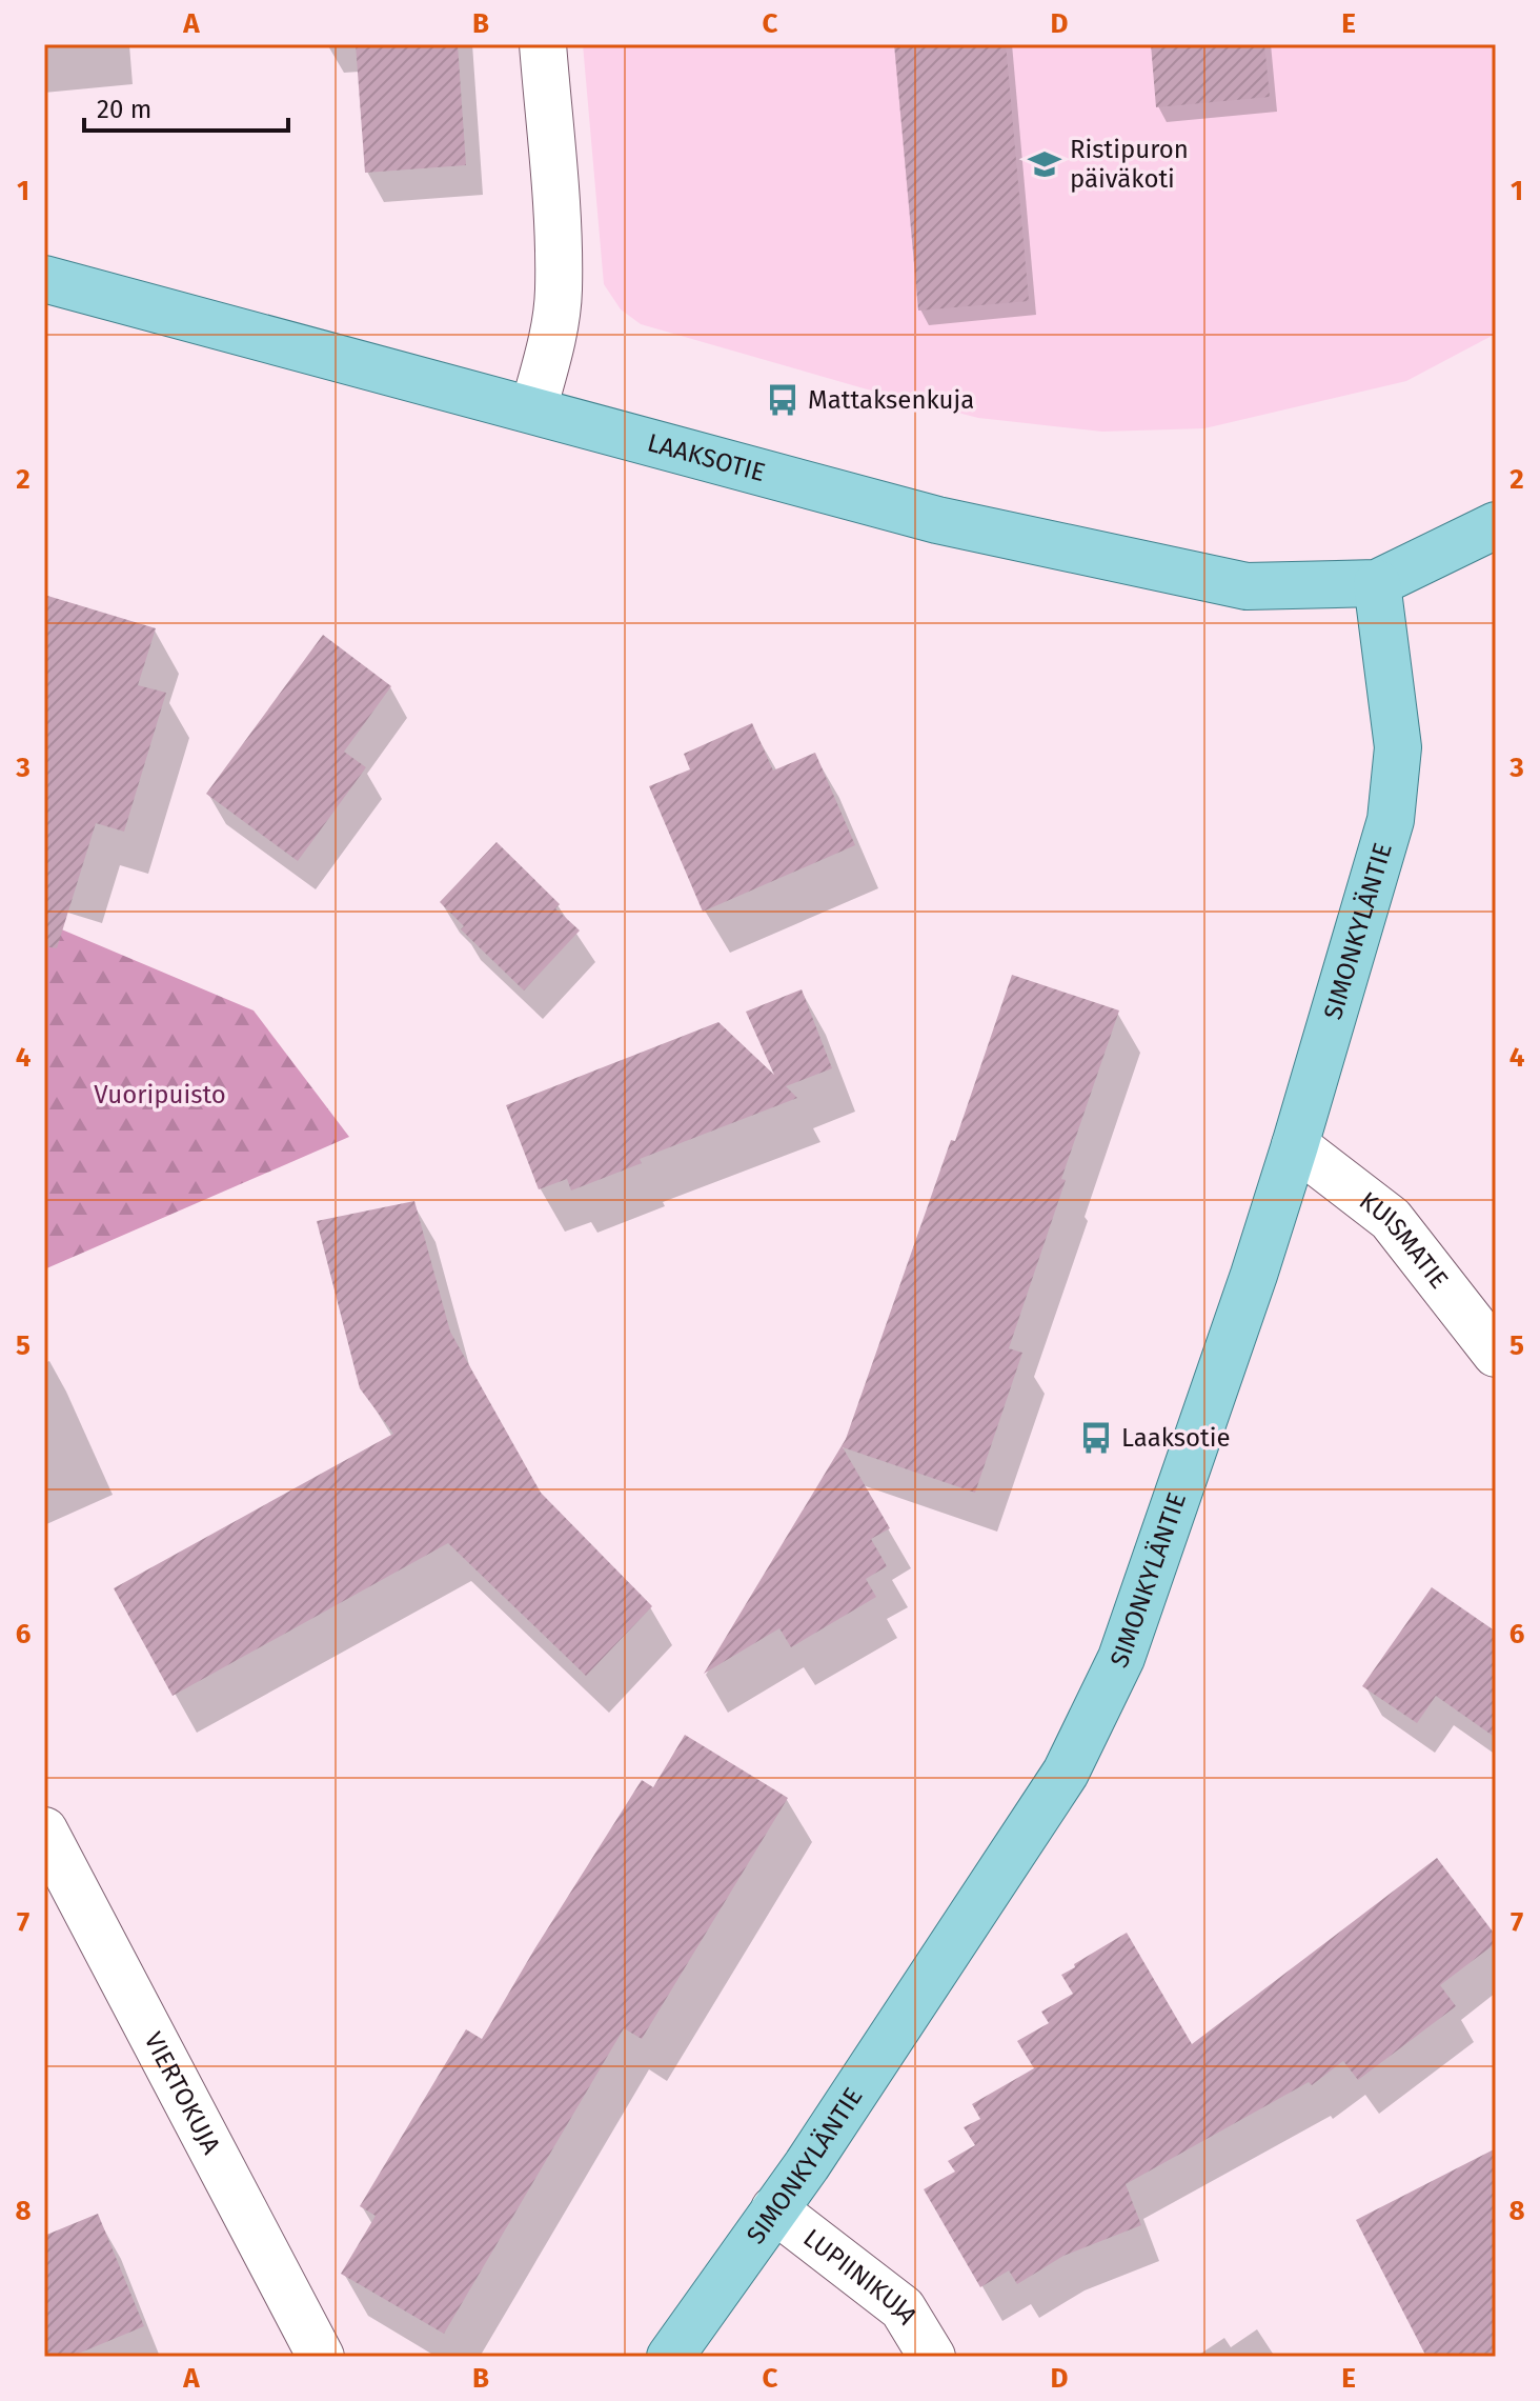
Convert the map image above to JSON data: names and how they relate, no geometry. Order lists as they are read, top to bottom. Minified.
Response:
{"streets":{"main road":["LAAKSOTIE","SIMONKYLÄNTIE"],"street":["KUISMATIE","VIERTOKUJA","LUPIINIKUJA"]},"crossings":[["LAAKSOTIE","SIMONKYLÄNTIE"],["SIMONKYLÄNTIE","KUISMATIE"],["SIMONKYLÄNTIE","LUPIINIKUJA"]],"parks":["Vuoripuisto"],"places":{"school or university":["Ristipuron päiväkoti"],"bus stop":["Mattaksenkuja","Laaksotie"]},"scale_bar":"20 m","grid":{"columns":["A","B","C","D","E"],"rows":["1","2","3","4","5","6","7","8"]}}
